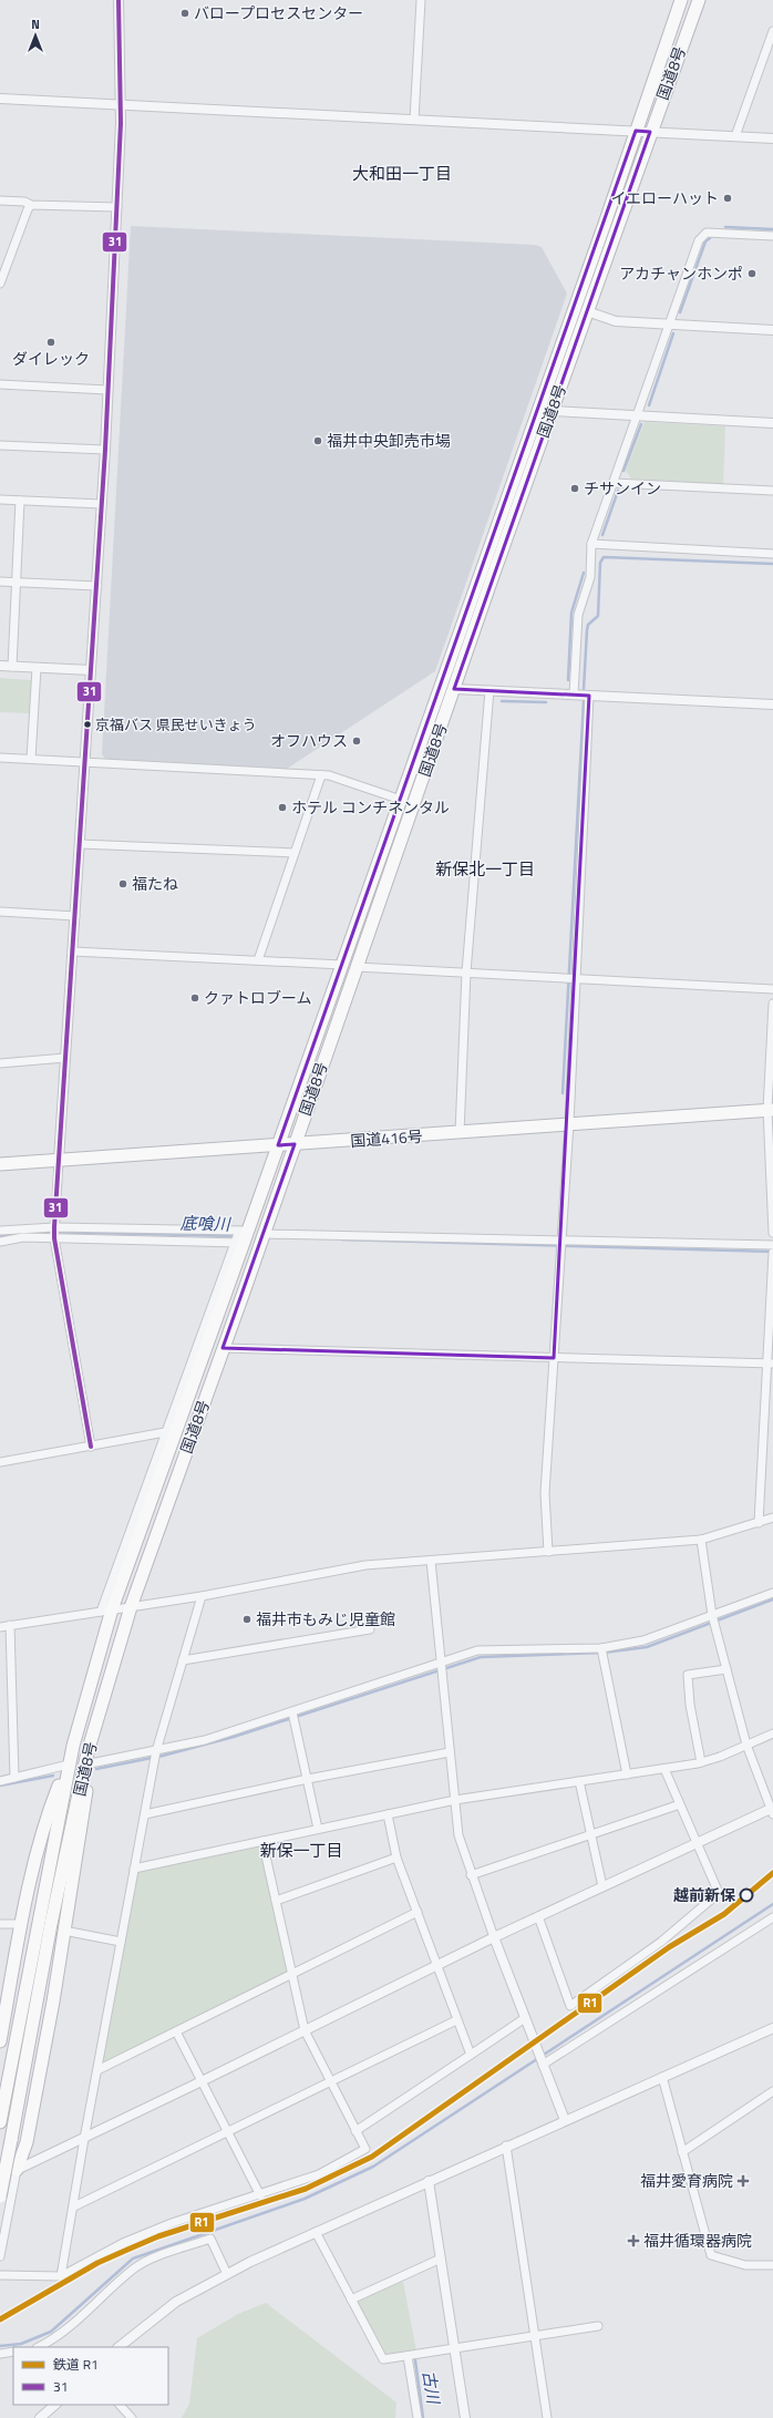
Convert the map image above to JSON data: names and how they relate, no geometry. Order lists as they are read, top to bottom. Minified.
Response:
{"streets":{"highway":["国道8号","国道416号"]},"crossings":[["国道8号","国道416号"]],"districts":["大和田一丁目","新保北一丁目","新保一丁目"],"water":["底喰川","古川"],"places":{"other":["バロープロセスセンター","イエローハット","アカチャンホンポ","ダイレック","福井中央卸売市場","チサンイン","京福バス 県民せいきょう","オフハウス","ホテル コンチネンタル","福たね","クァトロブーム","福井市もみじ児童館","越前新保"],"health":["福井愛育病院","福井循環器病院"]},"lines":["transit line 31","rail line R1"],"legend":["鉄道 R1","31"],"north":"top"}
